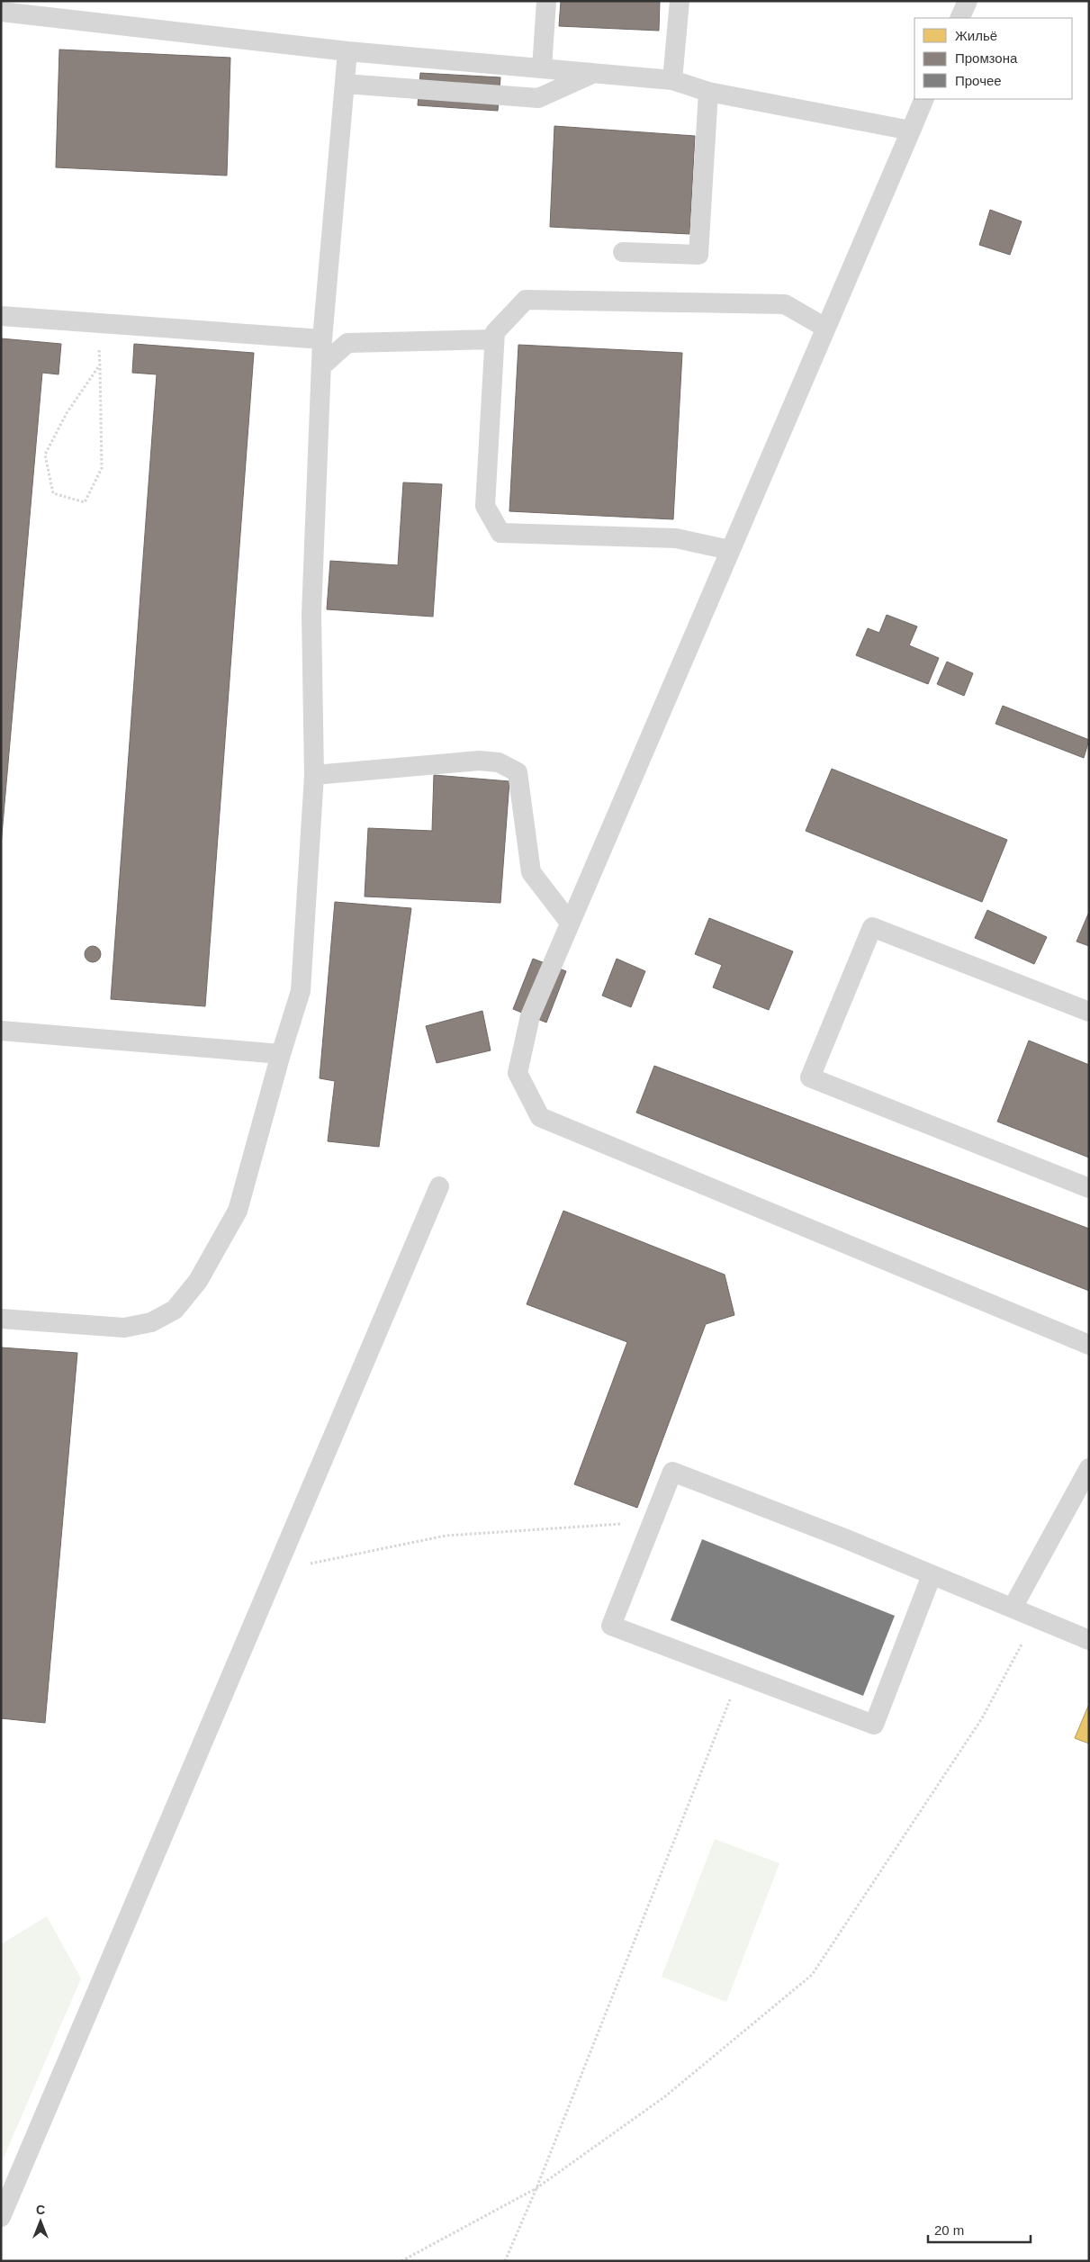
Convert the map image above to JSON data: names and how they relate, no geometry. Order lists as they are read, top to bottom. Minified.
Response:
{"legend":["Жильё","Промзона","Прочее"],"scale_bar":"20 m","north":"top"}
